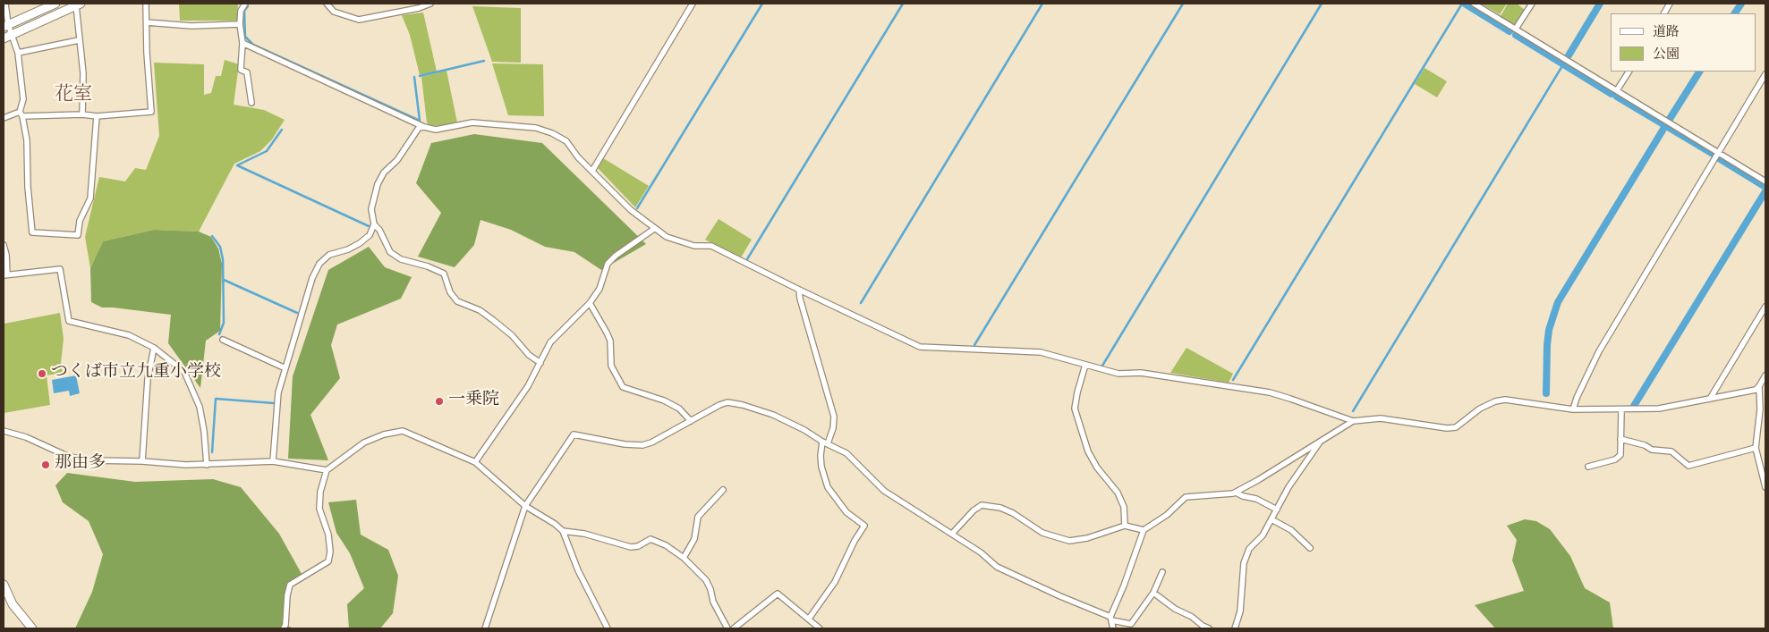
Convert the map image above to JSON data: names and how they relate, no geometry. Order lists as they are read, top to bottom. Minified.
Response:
{"districts":["花室"],"places":["つくば市立九重小学校","一乗院","那由多"],"legend":["道路","公園"]}
